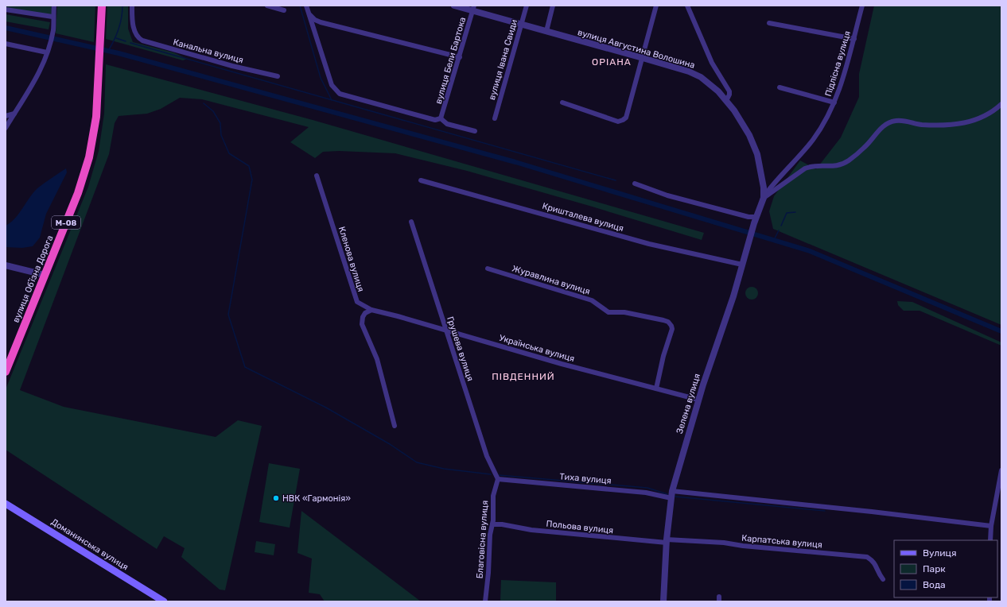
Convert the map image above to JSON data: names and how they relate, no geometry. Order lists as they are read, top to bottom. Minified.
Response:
{"streets":{"highway":["М-08","вулиця Обʼїзна Дорога"],"main road":["Доманинська вулиця"],"street":["вулиця Августина Волошина","Канальна вулиця","вулиця Івана Свиди","вулиця Бели Бартока","Підлісна вулиця","Кришталева вулиця","Кленова вулиця","Журавлина вулиця","Українська вулиця","Грушева вулиця","Зелена вулиця","Тиха вулиця","Польова вулиця","Благовісна вулиця","Карпатська вулиця"]},"crossings":[["вулиця Августина Волошина","вулиця Івана Свиди"],["вулиця Августина Волошина","вулиця Бели Бартока"],["вулиця Августина Волошина","Підлісна вулиця"],["вулиця Августина Волошина","Зелена вулиця"],["Кришталева вулиця","Зелена вулиця"],["Кленова вулиця","Українська вулиця"],["Журавлина вулиця","Українська вулиця"],["Українська вулиця","Грушева вулиця"],["Українська вулиця","Зелена вулиця"],["Грушева вулиця","Тиха вулиця"],["Грушева вулиця","Благовісна вулиця"],["Зелена вулиця","Тиха вулиця"],["Зелена вулиця","Польова вулиця"],["Зелена вулиця","Карпатська вулиця"],["Тиха вулиця","Благовісна вулиця"],["Польова вулиця","Благовісна вулиця"],["Польова вулиця","Карпатська вулиця"]],"districts":["ОРІАНА","ПІВДЕННИЙ"],"places":["НВК «Гармонія»"],"legend":["Вулиця","Парк","Вода"]}
